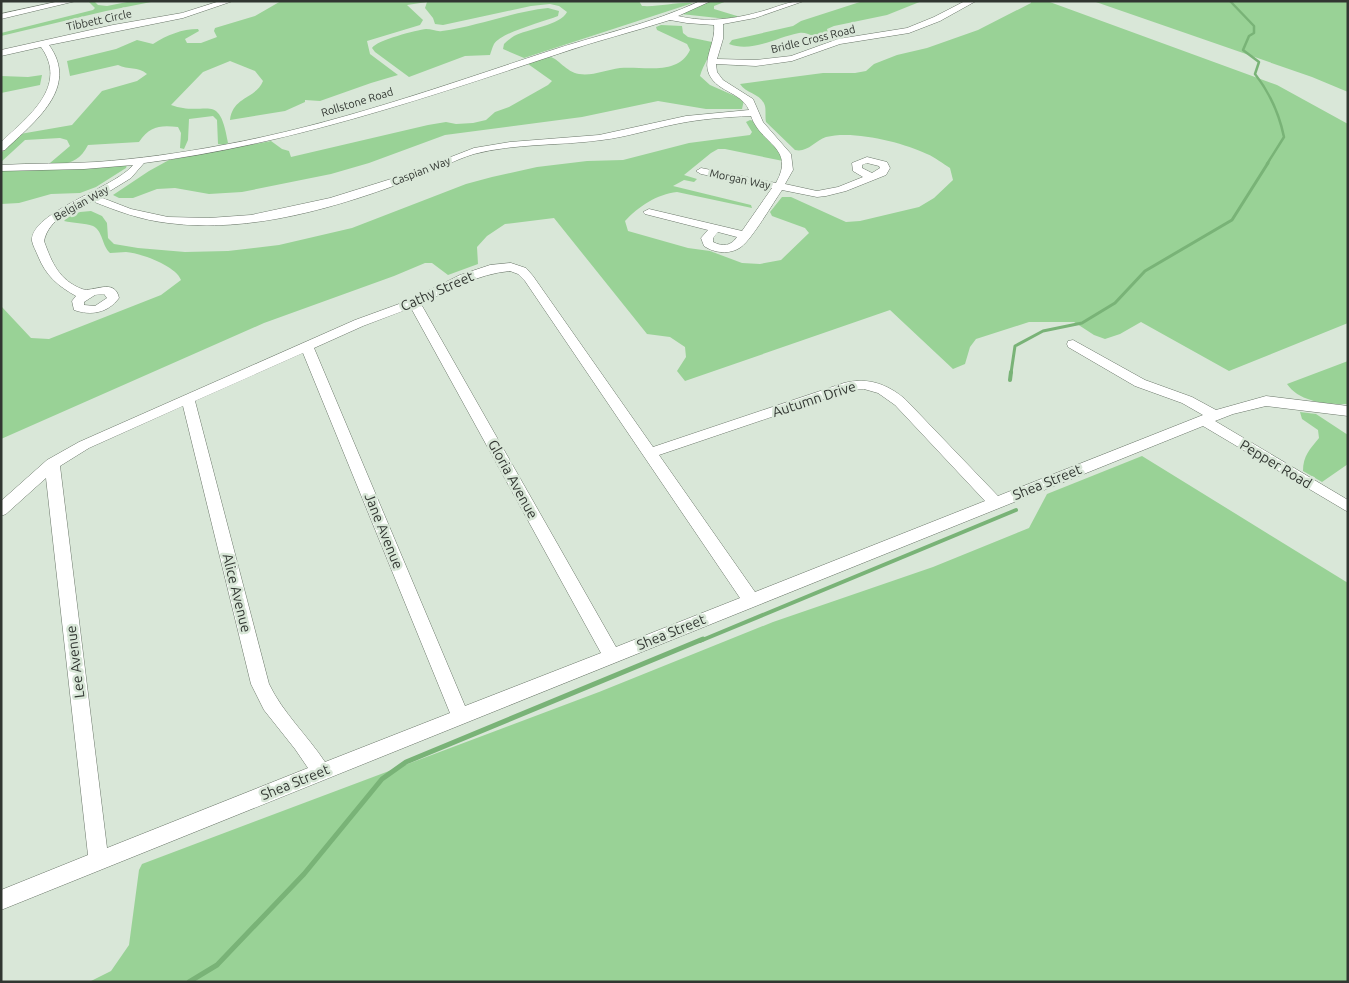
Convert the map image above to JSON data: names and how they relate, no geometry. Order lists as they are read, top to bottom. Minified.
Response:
{"streets":{"street":["Tibbett Circle","Bridle Cross Road","Rollstone Road","Caspian Way","Morgan Way","Belgian Way","Cathy Street","Autumn Drive","Pepper Road","Gloria Avenue","Shea Street","Jane Avenue","Alice Avenue","Lee Avenue"]},"crossings":[["Rollstone Road","Belgian Way"],["Caspian Way","Belgian Way"],["Cathy Street","Autumn Drive"],["Cathy Street","Gloria Avenue"],["Cathy Street","Shea Street"],["Cathy Street","Jane Avenue"],["Cathy Street","Alice Avenue"],["Cathy Street","Lee Avenue"],["Autumn Drive","Shea Street"],["Pepper Road","Shea Street"],["Gloria Avenue","Shea Street"],["Shea Street","Jane Avenue"],["Shea Street","Alice Avenue"],["Shea Street","Lee Avenue"]]}
